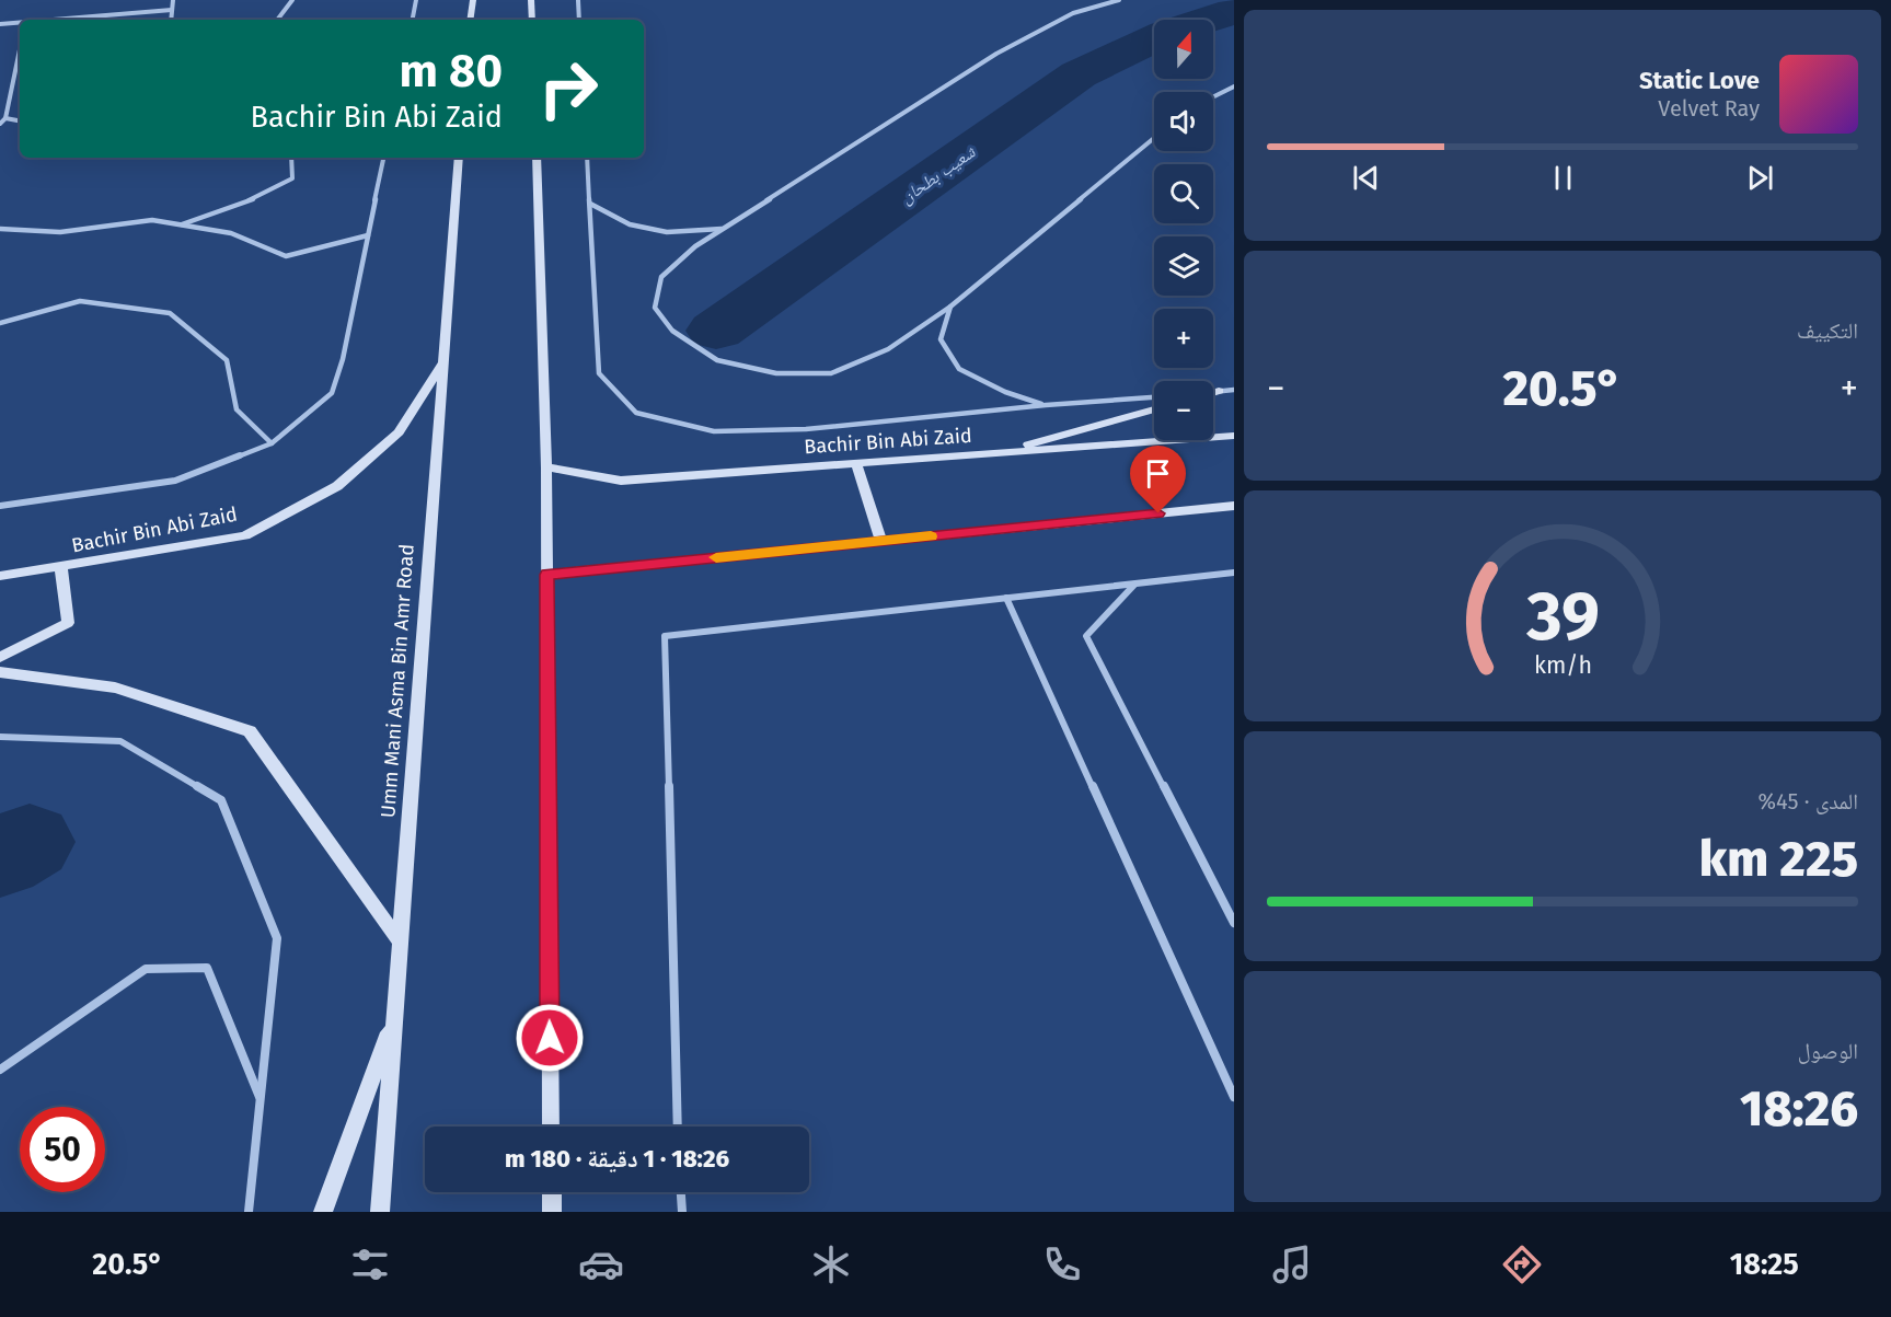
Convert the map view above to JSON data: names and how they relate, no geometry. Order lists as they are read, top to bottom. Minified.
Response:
{"streets":{"main road":["Bachir Bin Abi Zaid","Umm Mani Asma Bin Amr Road"]},"crossings":[["Bachir Bin Abi Zaid","Umm Mani Asma Bin Amr Road"]],"water":["شعيب بطحان"],"north":"top","page":{"map_buttons":["+","−"],"turn":["80 m","Bachir Bin Abi Zaid"],"song":["Static Love","Velvet Ray"],"tile":["التكييف",["المدى · 45%","225 km"],["الوصول","18:26"]],"heat":["−","20.5°","+"],"limit":"50","trip":"18:26 · 1 دقيقة · 180 m","tabs":["18:25","20.5°"],"gauge":["39","km/h"]}}
